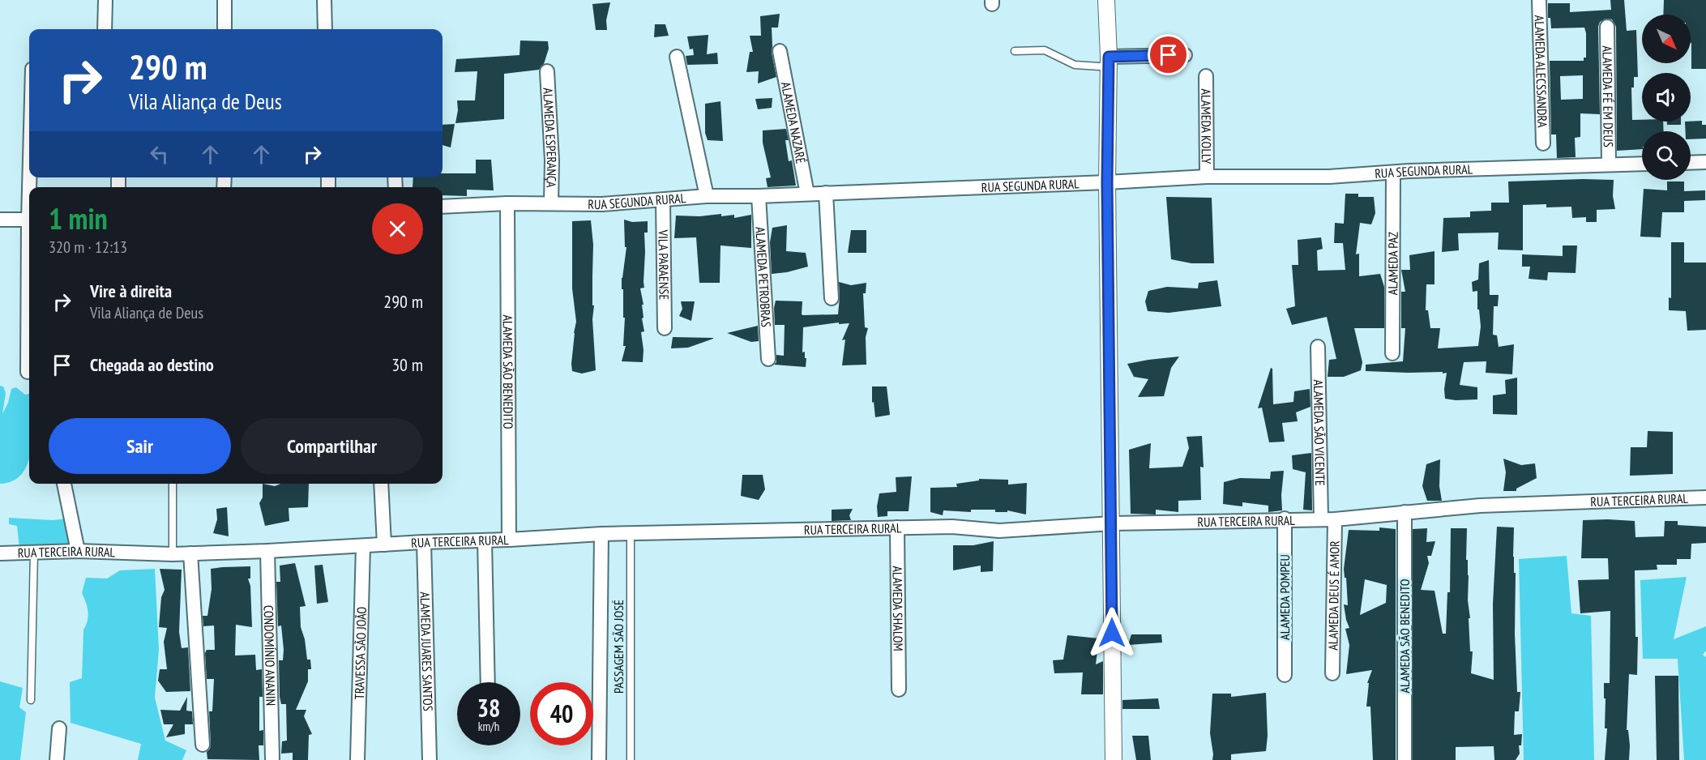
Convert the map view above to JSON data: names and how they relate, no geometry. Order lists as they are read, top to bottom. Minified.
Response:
{"streets":{"street":["ALAMEDA ALECSSANDRA","ALAMEDA FÉ EM DEUS","ALAMEDA NAZARÉ","ALAMEDA KOLLY","ALAMEDA ESPERANÇA","RUA SEGUNDA RURAL","ALAMEDA PAZ","VILA PARAENSE","ALAMEDA PETROBRAS","ALAMEDA SÃO BENEDITO","ALAMEDA SÃO VICENTE","RUA TERCEIRA RURAL","ALAMEDA DEUS É AMOR","ALAMEDA POMPEU","ALAMEDA SHALOM","ALAMEDA JUARES SANTOS","TRAVESSA SÃO JOÃO","CONDOMÍNIO ANANIN"],"lane":["PASSAGEM SÃO JOSÉ"]},"crossings":[["ALAMEDA FÉ EM DEUS","RUA SEGUNDA RURAL"],["ALAMEDA NAZARÉ","RUA SEGUNDA RURAL"],["ALAMEDA KOLLY","RUA SEGUNDA RURAL"],["ALAMEDA ESPERANÇA","RUA SEGUNDA RURAL"],["RUA SEGUNDA RURAL","ALAMEDA PAZ"],["RUA SEGUNDA RURAL","VILA PARAENSE"],["RUA SEGUNDA RURAL","ALAMEDA PETROBRAS"],["RUA SEGUNDA RURAL","ALAMEDA SÃO BENEDITO"],["ALAMEDA SÃO BENEDITO","RUA TERCEIRA RURAL"],["ALAMEDA SÃO VICENTE","RUA TERCEIRA RURAL"],["ALAMEDA SÃO VICENTE","ALAMEDA DEUS É AMOR"],["RUA TERCEIRA RURAL","ALAMEDA DEUS É AMOR"],["RUA TERCEIRA RURAL","ALAMEDA POMPEU"],["RUA TERCEIRA RURAL","ALAMEDA SHALOM"],["RUA TERCEIRA RURAL","PASSAGEM SÃO JOSÉ"],["RUA TERCEIRA RURAL","ALAMEDA JUARES SANTOS"],["RUA TERCEIRA RURAL","TRAVESSA SÃO JOÃO"],["RUA TERCEIRA RURAL","CONDOMÍNIO ANANIN"]],"north":"bottom right","page":{"turn":["290 m","Vila Aliança de Deus"],"heading":["1 min","320 m · 12:13"],"list":[{"name":"Vire à direita","note":"Vila Aliança de Deus","value":"290 m"},{"name":"Chegada ao destino","value":"30 m"}],"buttons":["Sair","Compartilhar"],"speed":"38 km/h","limit":"40"}}
